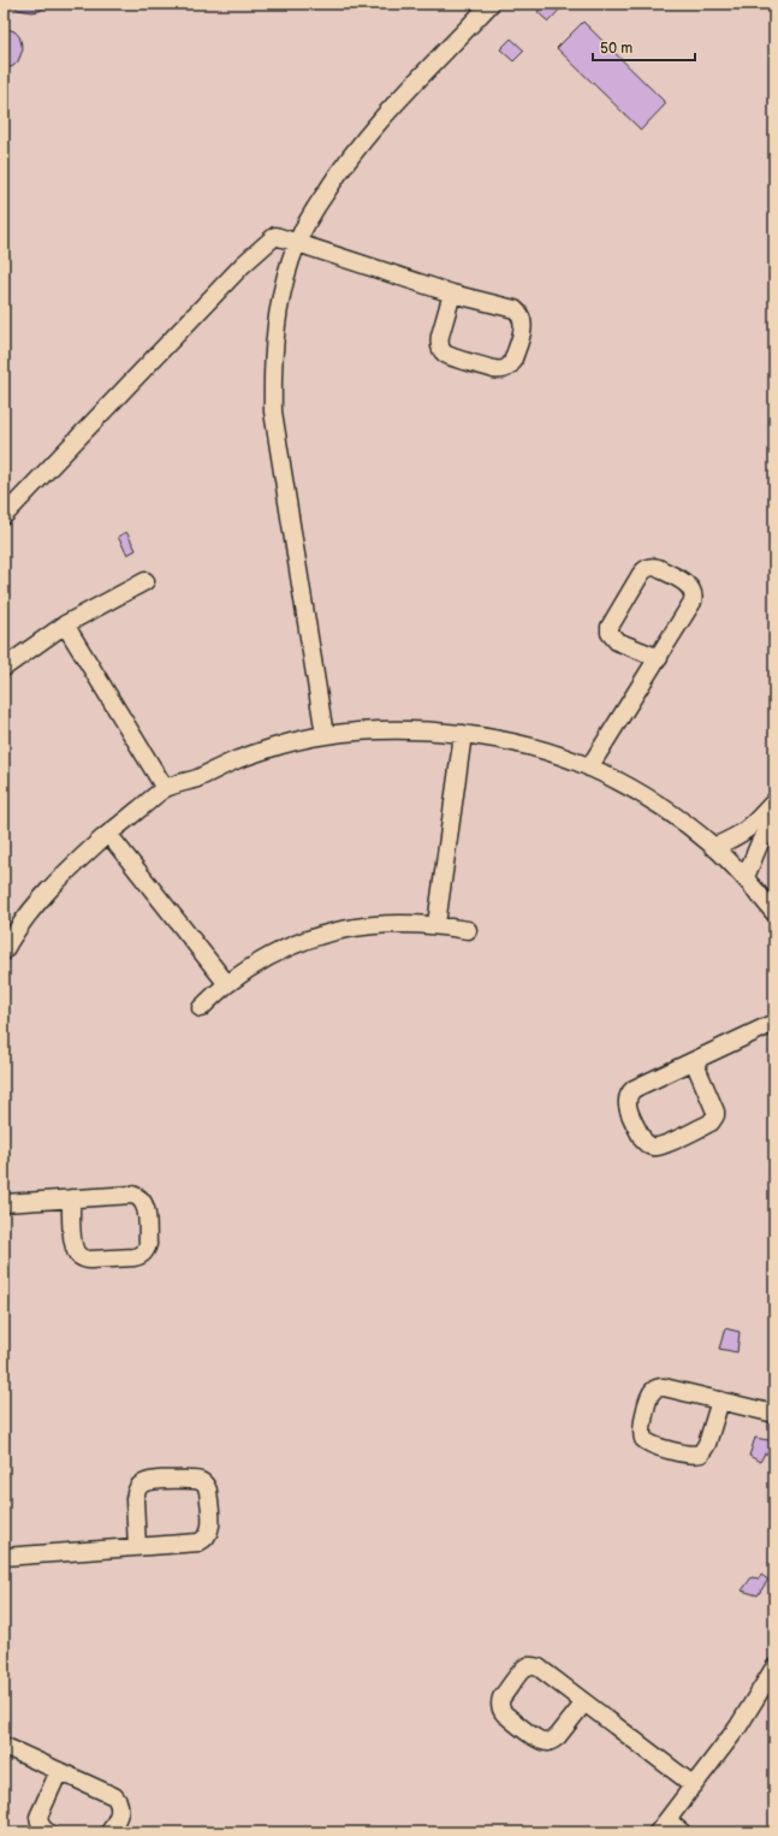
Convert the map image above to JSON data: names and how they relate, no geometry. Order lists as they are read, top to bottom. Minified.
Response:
{"scale_bar":"50 m"}
